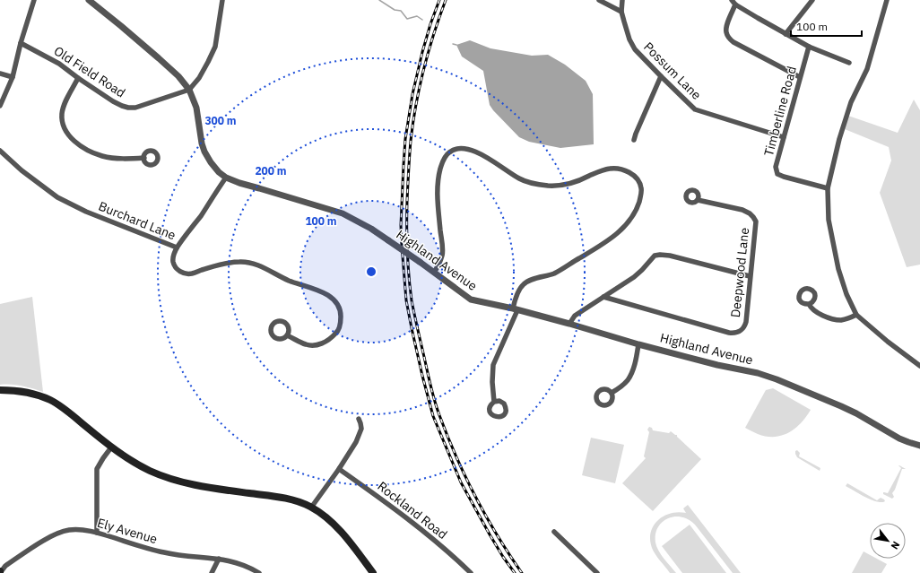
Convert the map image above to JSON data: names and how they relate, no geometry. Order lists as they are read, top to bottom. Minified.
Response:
{"streets":{"street":["Possum Lane","Old Field Road","Timberline Road","Burchard Lane","Highland Avenue","Deepwood Lane","Rockland Road","Ely Avenue"]},"crossings":[["Possum Lane","Timberline Road"],["Old Field Road","Highland Avenue"]],"scale_bar":"100 m","north":"bottom right","rings":["300 m","200 m","100 m"]}
